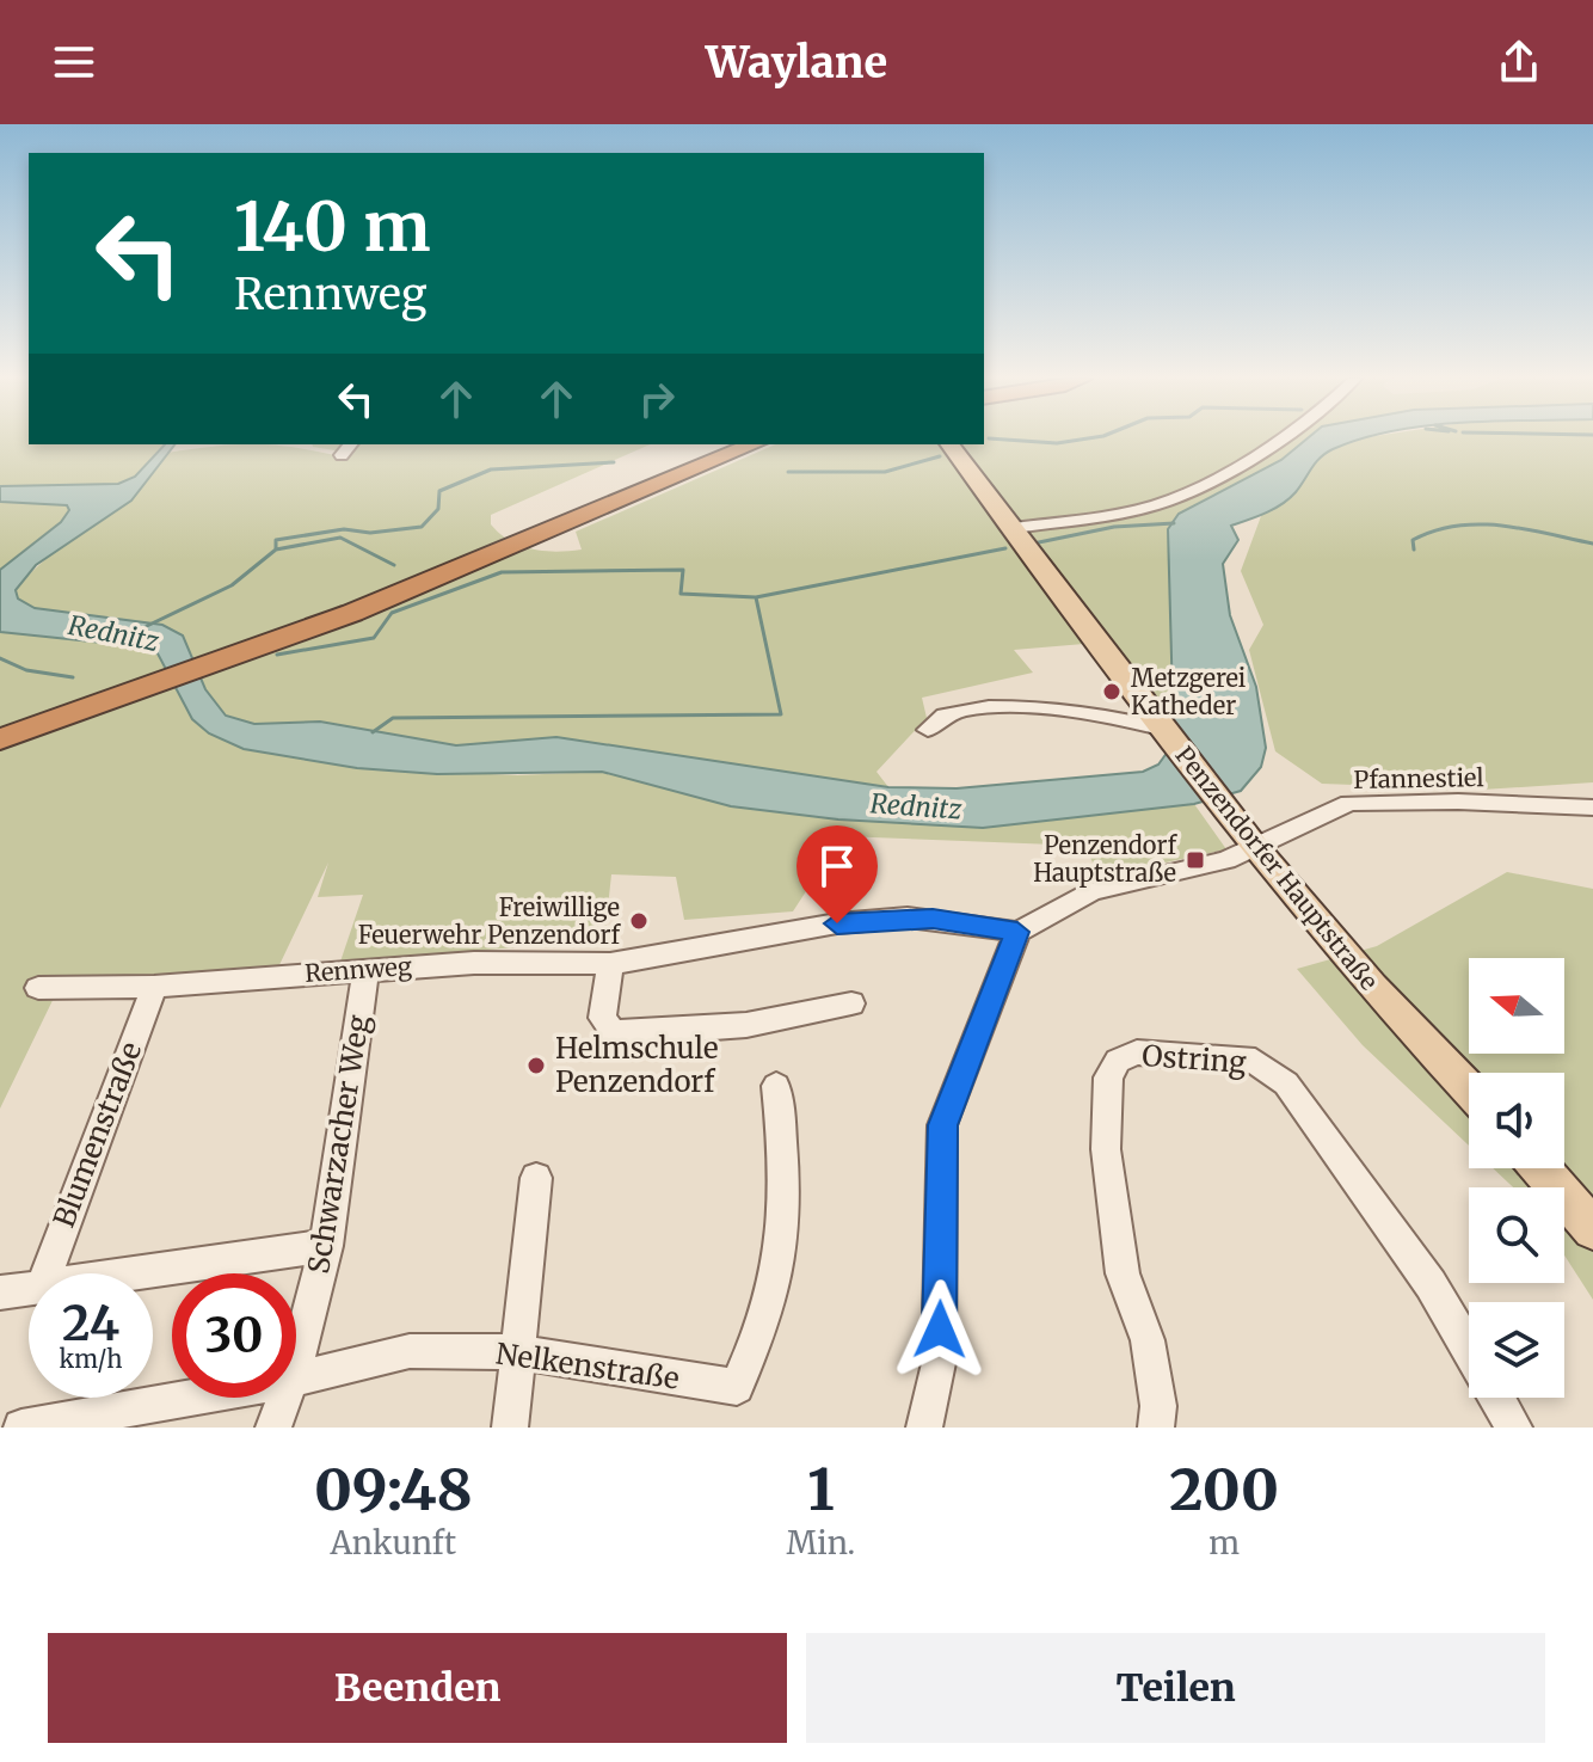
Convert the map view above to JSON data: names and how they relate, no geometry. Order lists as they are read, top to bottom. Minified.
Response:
{"streets":{"main road":["Penzendorfer Hauptstraße"],"street":["Pfannestiel","Rennweg","Ostring","Blumenstraße","Schwarzacher Weg","Nelkenstraße"]},"crossings":[["Pfannestiel","Penzendorfer Hauptstraße"],["Pfannestiel","Rennweg"],["Rennweg","Blumenstraße"],["Rennweg","Schwarzacher Weg"]],"water":["Rednitz"],"places":{"other":["Metzgerei Katheder","Freiwillige Feuerwehr Penzendorf","Helmschule Penzendorf"],"transit":["Penzendorf Hauptstraße"]},"north":"left","page":{"header":"Waylane","turn":["140 m","Rennweg"],"speed":"24 km/h","limit":"30","eta":["09:48","Ankunft","1","Min.","200","m"],"buttons":["Beenden","Teilen"]}}
